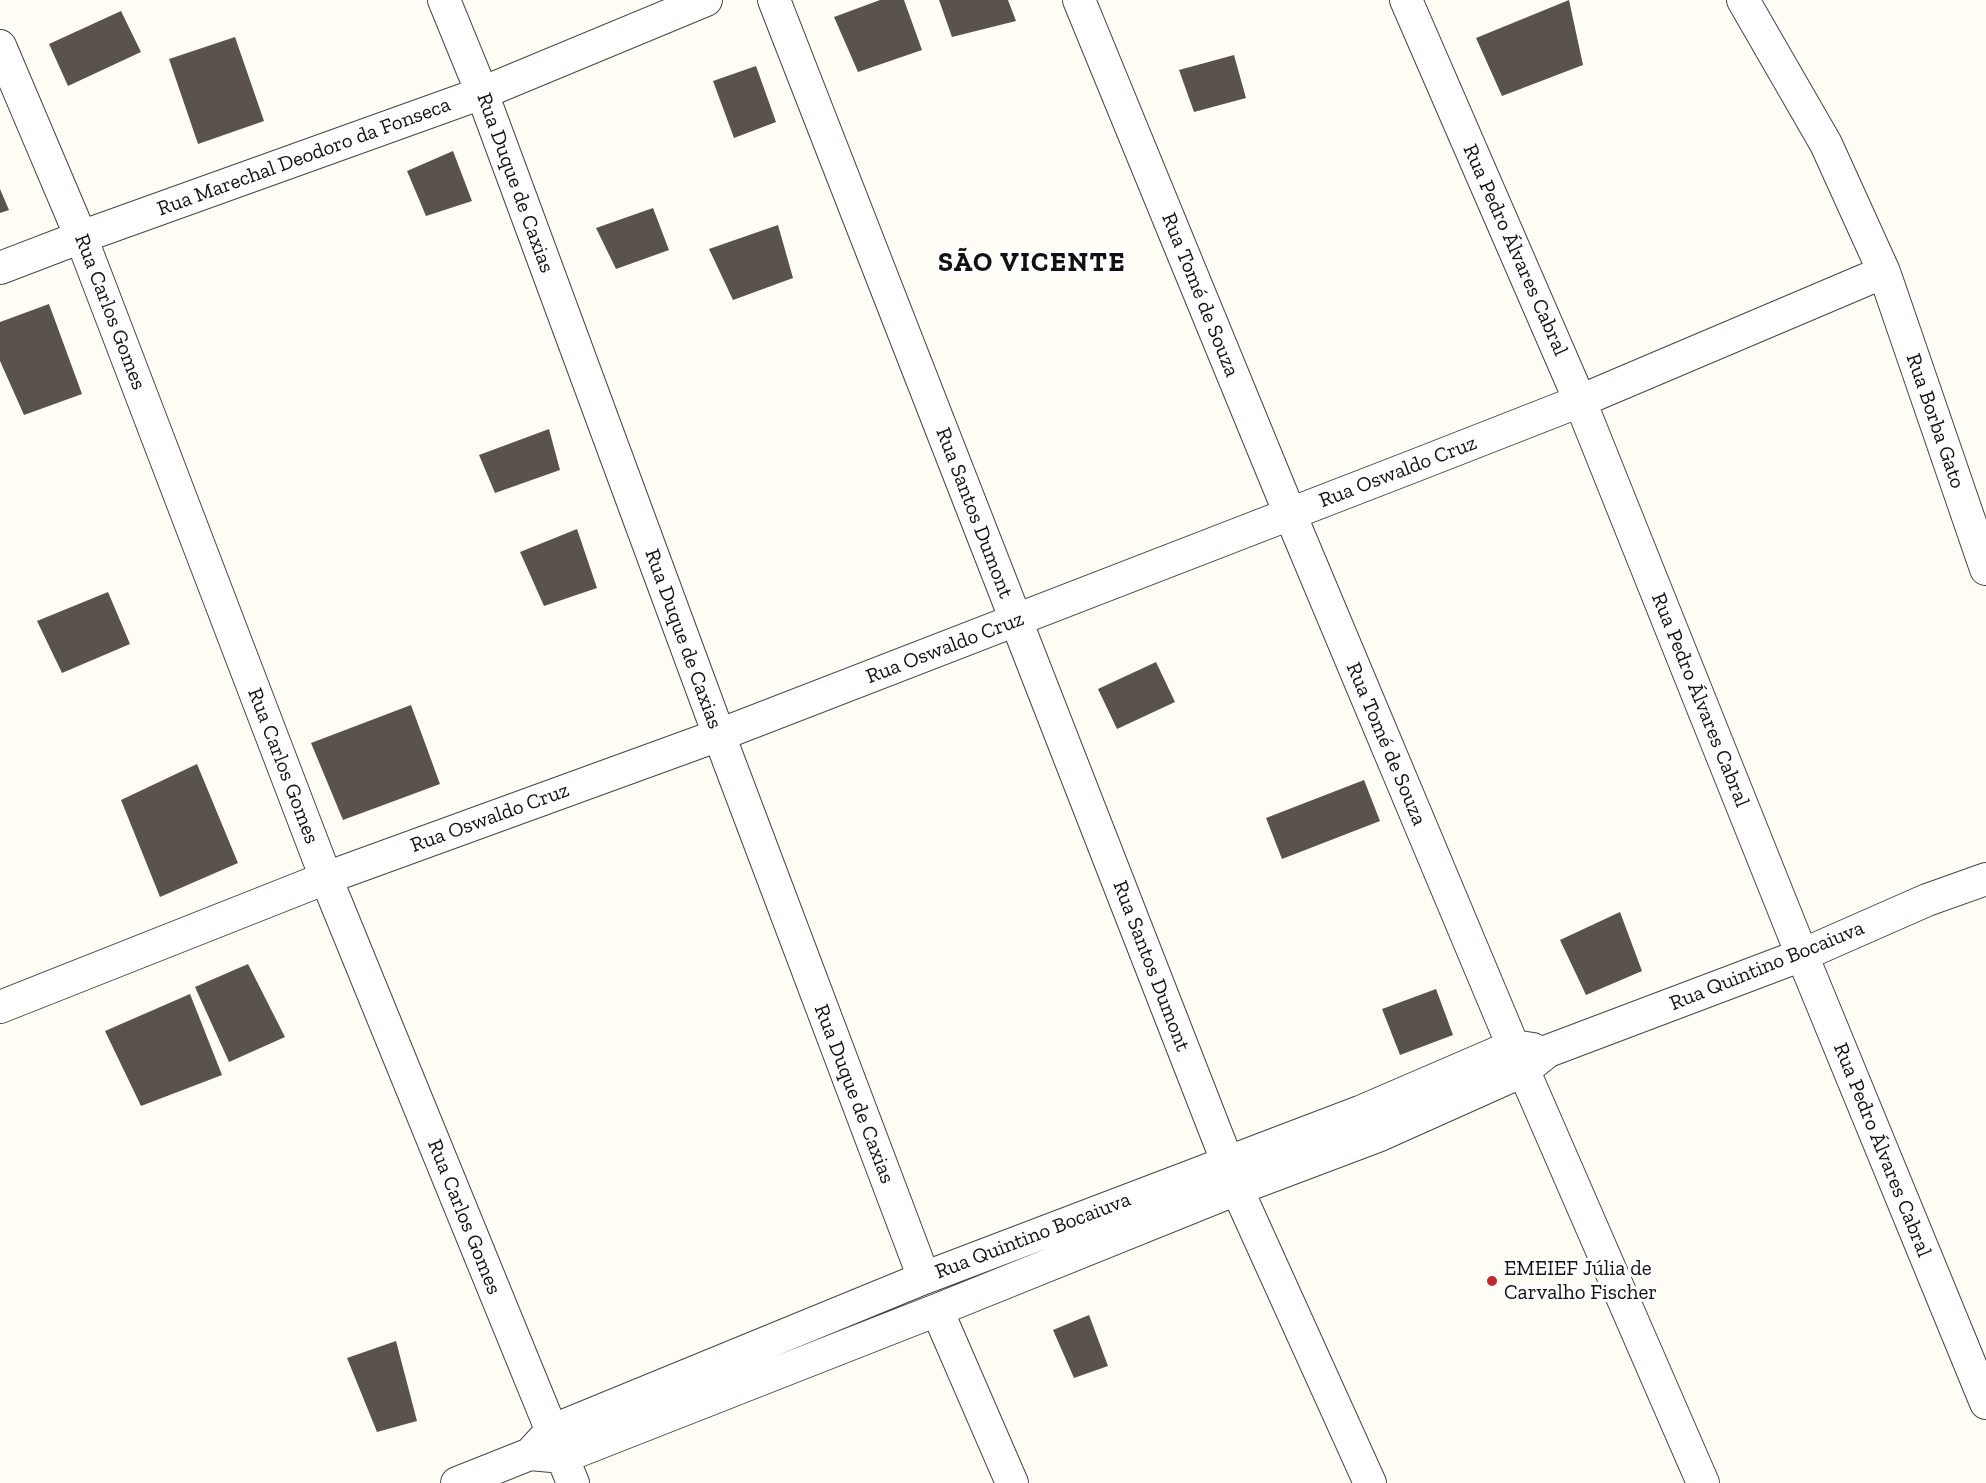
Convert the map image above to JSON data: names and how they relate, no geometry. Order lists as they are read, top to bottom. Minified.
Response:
{"streets":{"street":["Rua Marechal Deodoro da Fonseca","Rua Duque de Caxias","Rua Pedro Álvares Cabral","Rua Tomé de Souza","Rua Carlos Gomes","Rua Borba Gato","Rua Oswaldo Cruz","Rua Santos Dumont","Rua Quintino Bocaiuva"]},"crossings":[["Rua Marechal Deodoro da Fonseca","Rua Duque de Caxias"],["Rua Marechal Deodoro da Fonseca","Rua Carlos Gomes"],["Rua Duque de Caxias","Rua Oswaldo Cruz"],["Rua Duque de Caxias","Rua Quintino Bocaiuva"],["Rua Pedro Álvares Cabral","Rua Oswaldo Cruz"],["Rua Pedro Álvares Cabral","Rua Quintino Bocaiuva"],["Rua Tomé de Souza","Rua Oswaldo Cruz"],["Rua Tomé de Souza","Rua Quintino Bocaiuva"],["Rua Carlos Gomes","Rua Oswaldo Cruz"],["Rua Carlos Gomes","Rua Quintino Bocaiuva"],["Rua Borba Gato","Rua Oswaldo Cruz"],["Rua Oswaldo Cruz","Rua Santos Dumont"],["Rua Santos Dumont","Rua Quintino Bocaiuva"]],"districts":["SÃO VICENTE"],"places":["EMEIEF Júlia de Carvalho Fischer"]}
